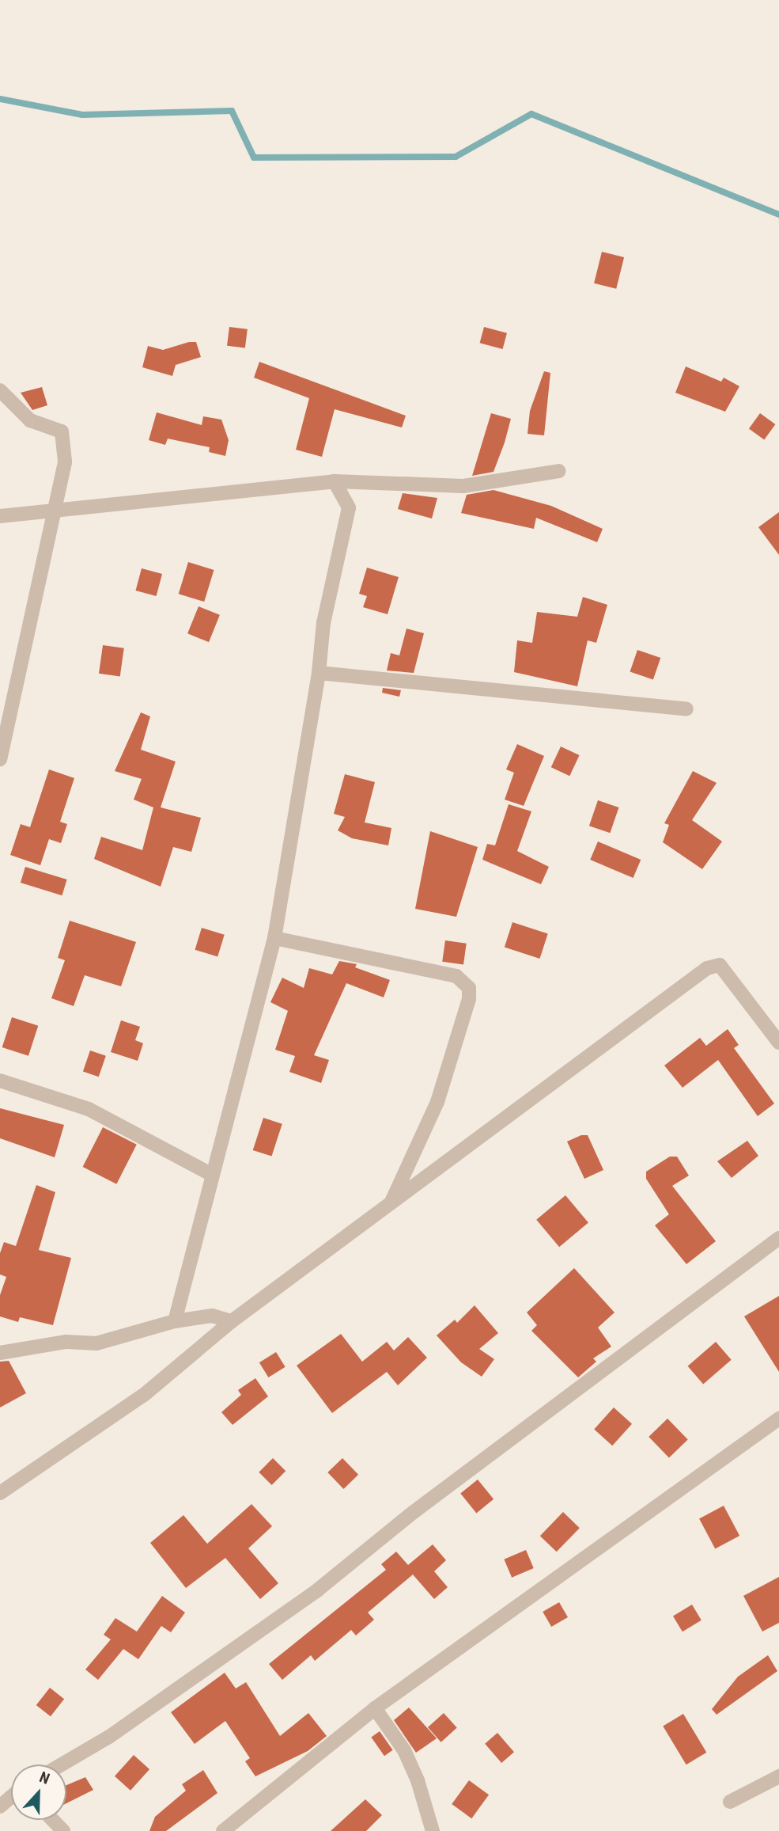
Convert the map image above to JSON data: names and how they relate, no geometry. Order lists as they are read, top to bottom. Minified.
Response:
{"north":"top"}
